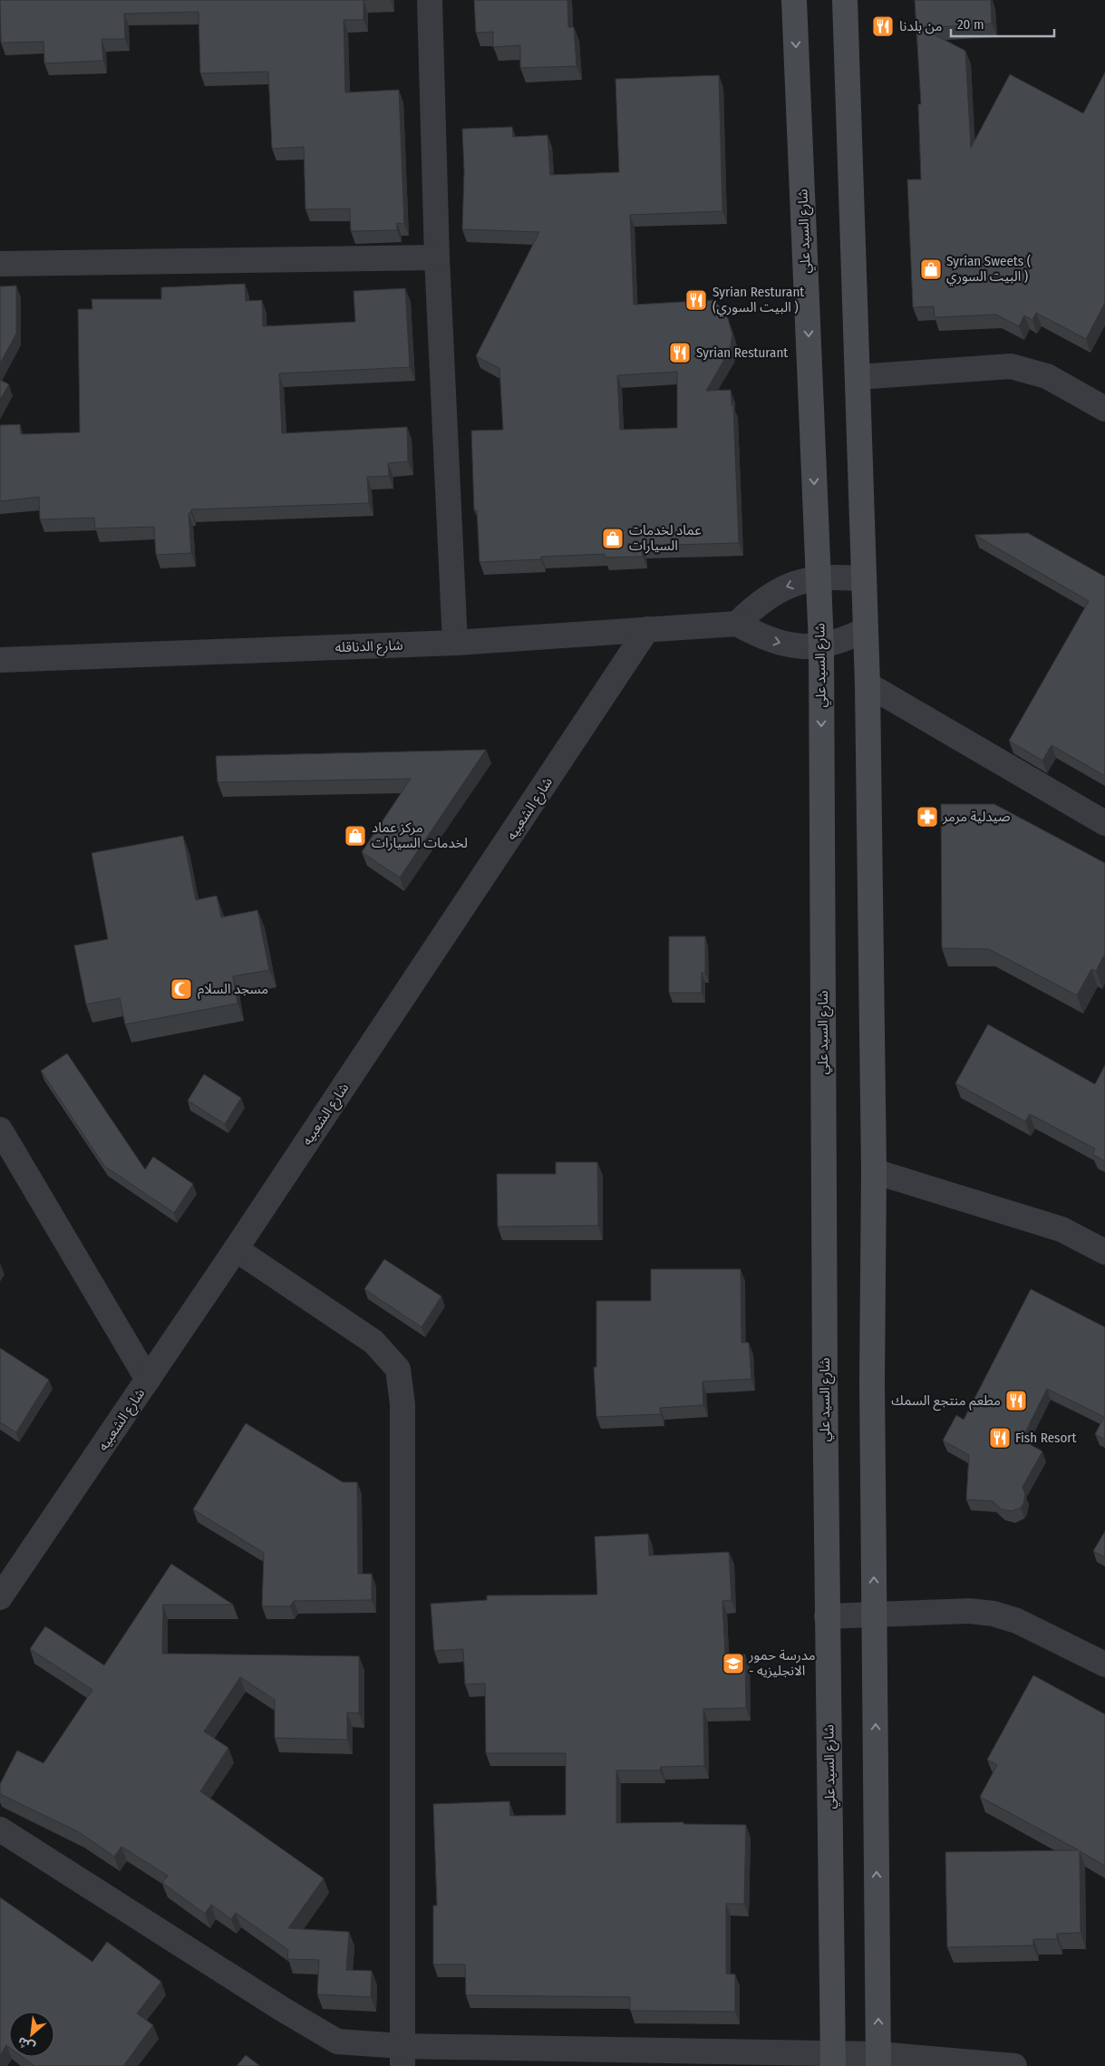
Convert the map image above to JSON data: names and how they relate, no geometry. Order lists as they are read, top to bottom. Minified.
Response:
{"streets":{"main road":["شارع السيد علي"],"street":["شارع الدناقله","شارع الشعبيه"]},"crossings":[["شارع الدناقله","شارع الشعبيه"]],"places":{"restaurant":["من بلدنا","Syrian Resturant (البيت السوري )","Syrian Resturant","مطعم منتجع السمك","Fish Resort"],"shop":["Syrian Sweets ( البيت السوري )","عماد لخدمات السيارات","مركز عماد لخدمات السيارات"],"pharmacy":["صيدلية مرمر"],"mosque":["مسجد السلام"],"school or university":["مدرسة حمور - الانجليزيه"]},"scale_bar":"20 m","north":"bottom left"}
